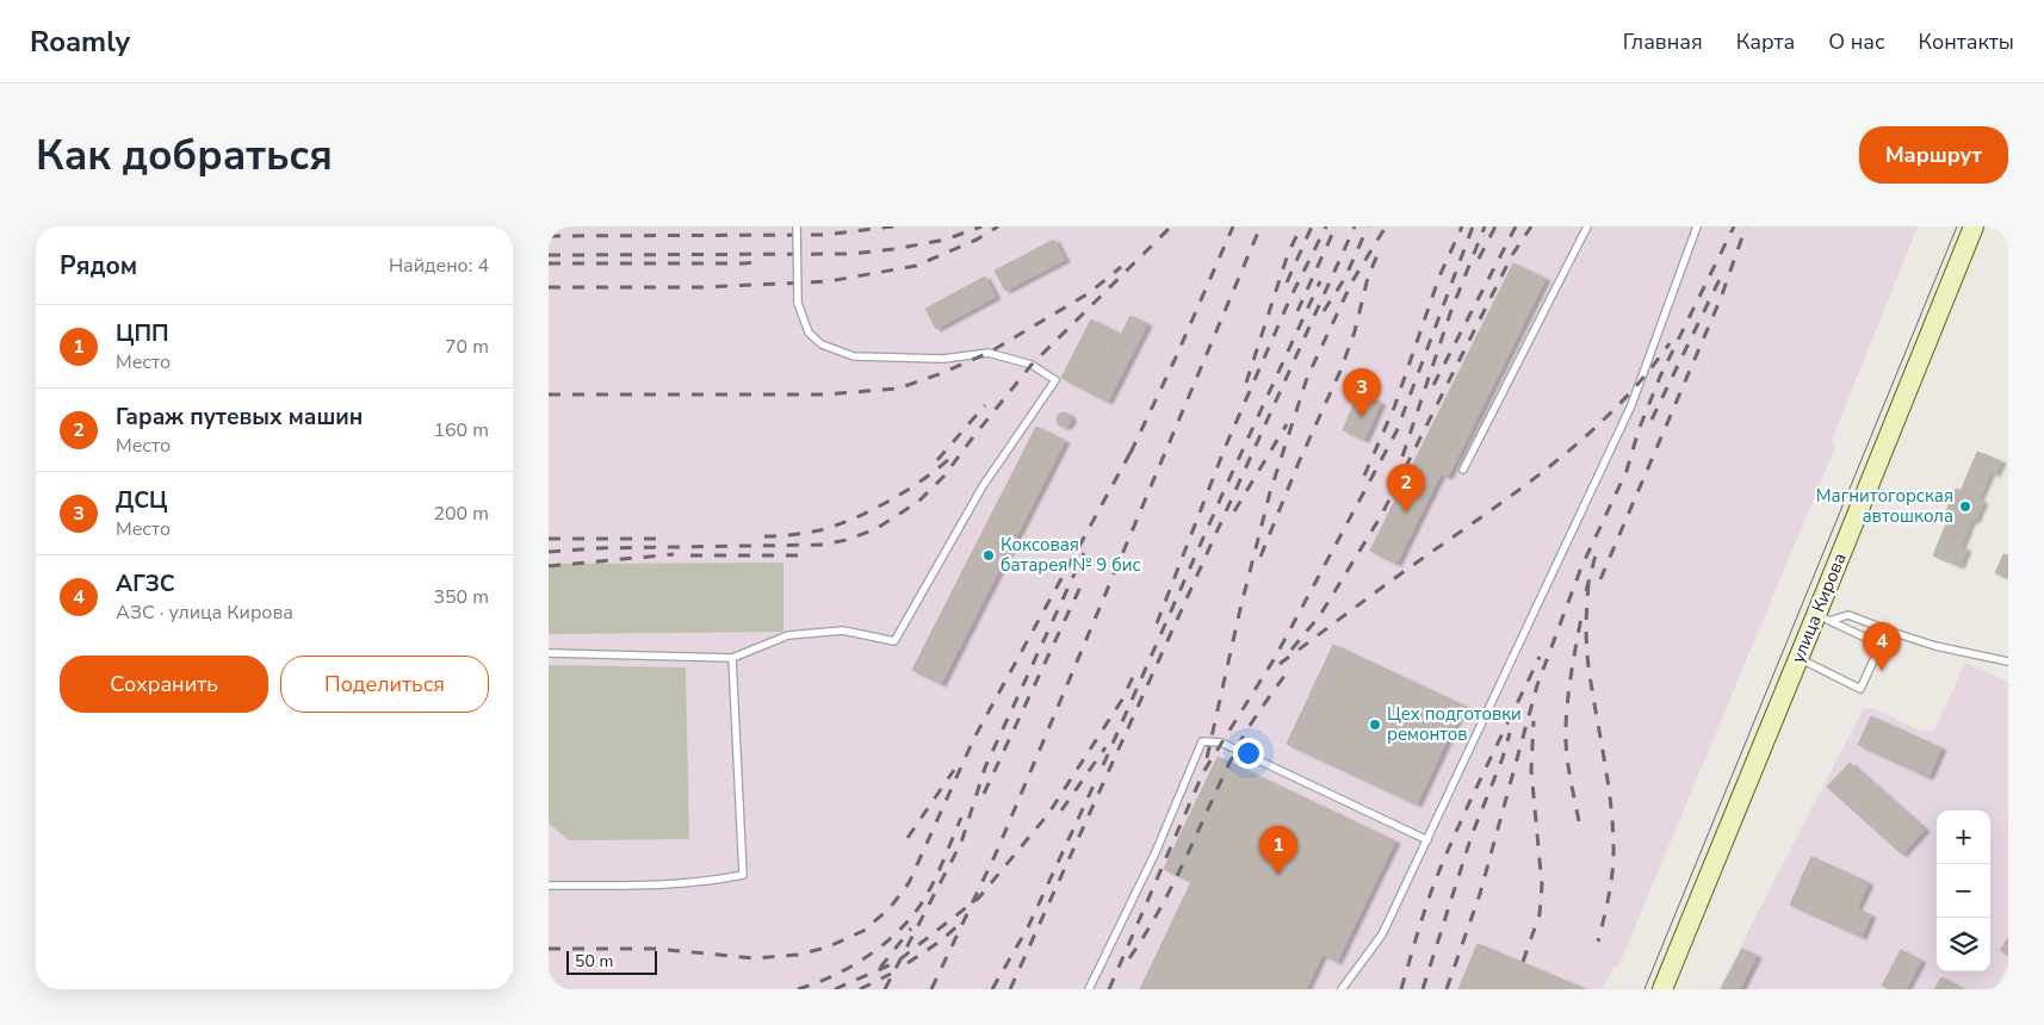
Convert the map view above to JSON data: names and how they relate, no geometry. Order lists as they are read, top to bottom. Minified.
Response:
{"streets":{"main road":["улица Кирова"]},"places":["Магнитогорская автошкола","Коксовая батарея № 9 бис","Цех подготовки ремонтов"],"scale_bar":"50 m","page":{"header":"Roamly","nav":["Главная","Карта","О нас","Контакты"],"buttons":["Маршрут",["Сохранить","Поделиться"]],"title":"Как добраться","heading":["Рядом","Найдено: 4"],"list":[{"mark":"1","name":"ЦПП","note":"Место","value":"70 m"},{"mark":"2","name":"Гараж путевых машин","note":"Место","value":"160 m"},{"mark":"3","name":"ДСЦ","note":"Место","value":"200 m"},{"mark":"4","name":"АГЗС","note":"АЗС · улица Кирова","value":"350 m"}],"pins":["3","2","4","1"],"map_buttons":["+","−"],"scale":"50 m"}}
